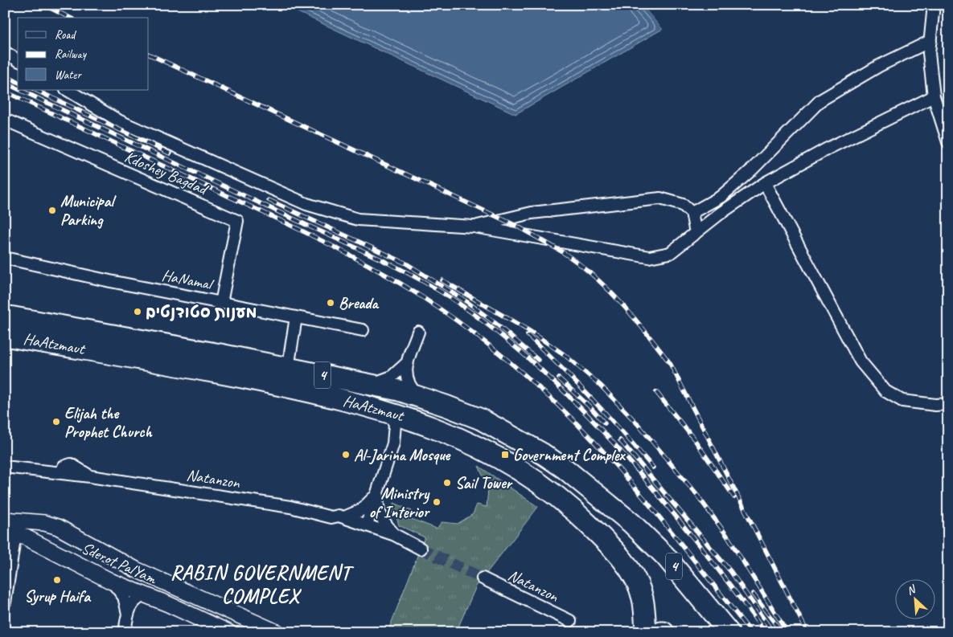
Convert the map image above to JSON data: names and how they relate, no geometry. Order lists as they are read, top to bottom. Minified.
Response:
{"streets":{"highway":["HaAtzmaut","4"],"street":["Kdoshey Bagdad","HaNamal","Natanzon","Sderot PalYam"]},"crossings":[["Kdoshey Bagdad","HaNamal"]],"districts":["RABIN GOVERNMENT COMPLEX"],"places":{"other":["Municipal Parking","Breada","מענות סטודנטים","Elijah the Prophet Church","Al-Jarina Mosque","Sail Tower","Ministry of Interior","Syrup Haifa"],"transit":["Government Complex"]},"legend":["Road","Railway","Water"],"north":"top left"}
